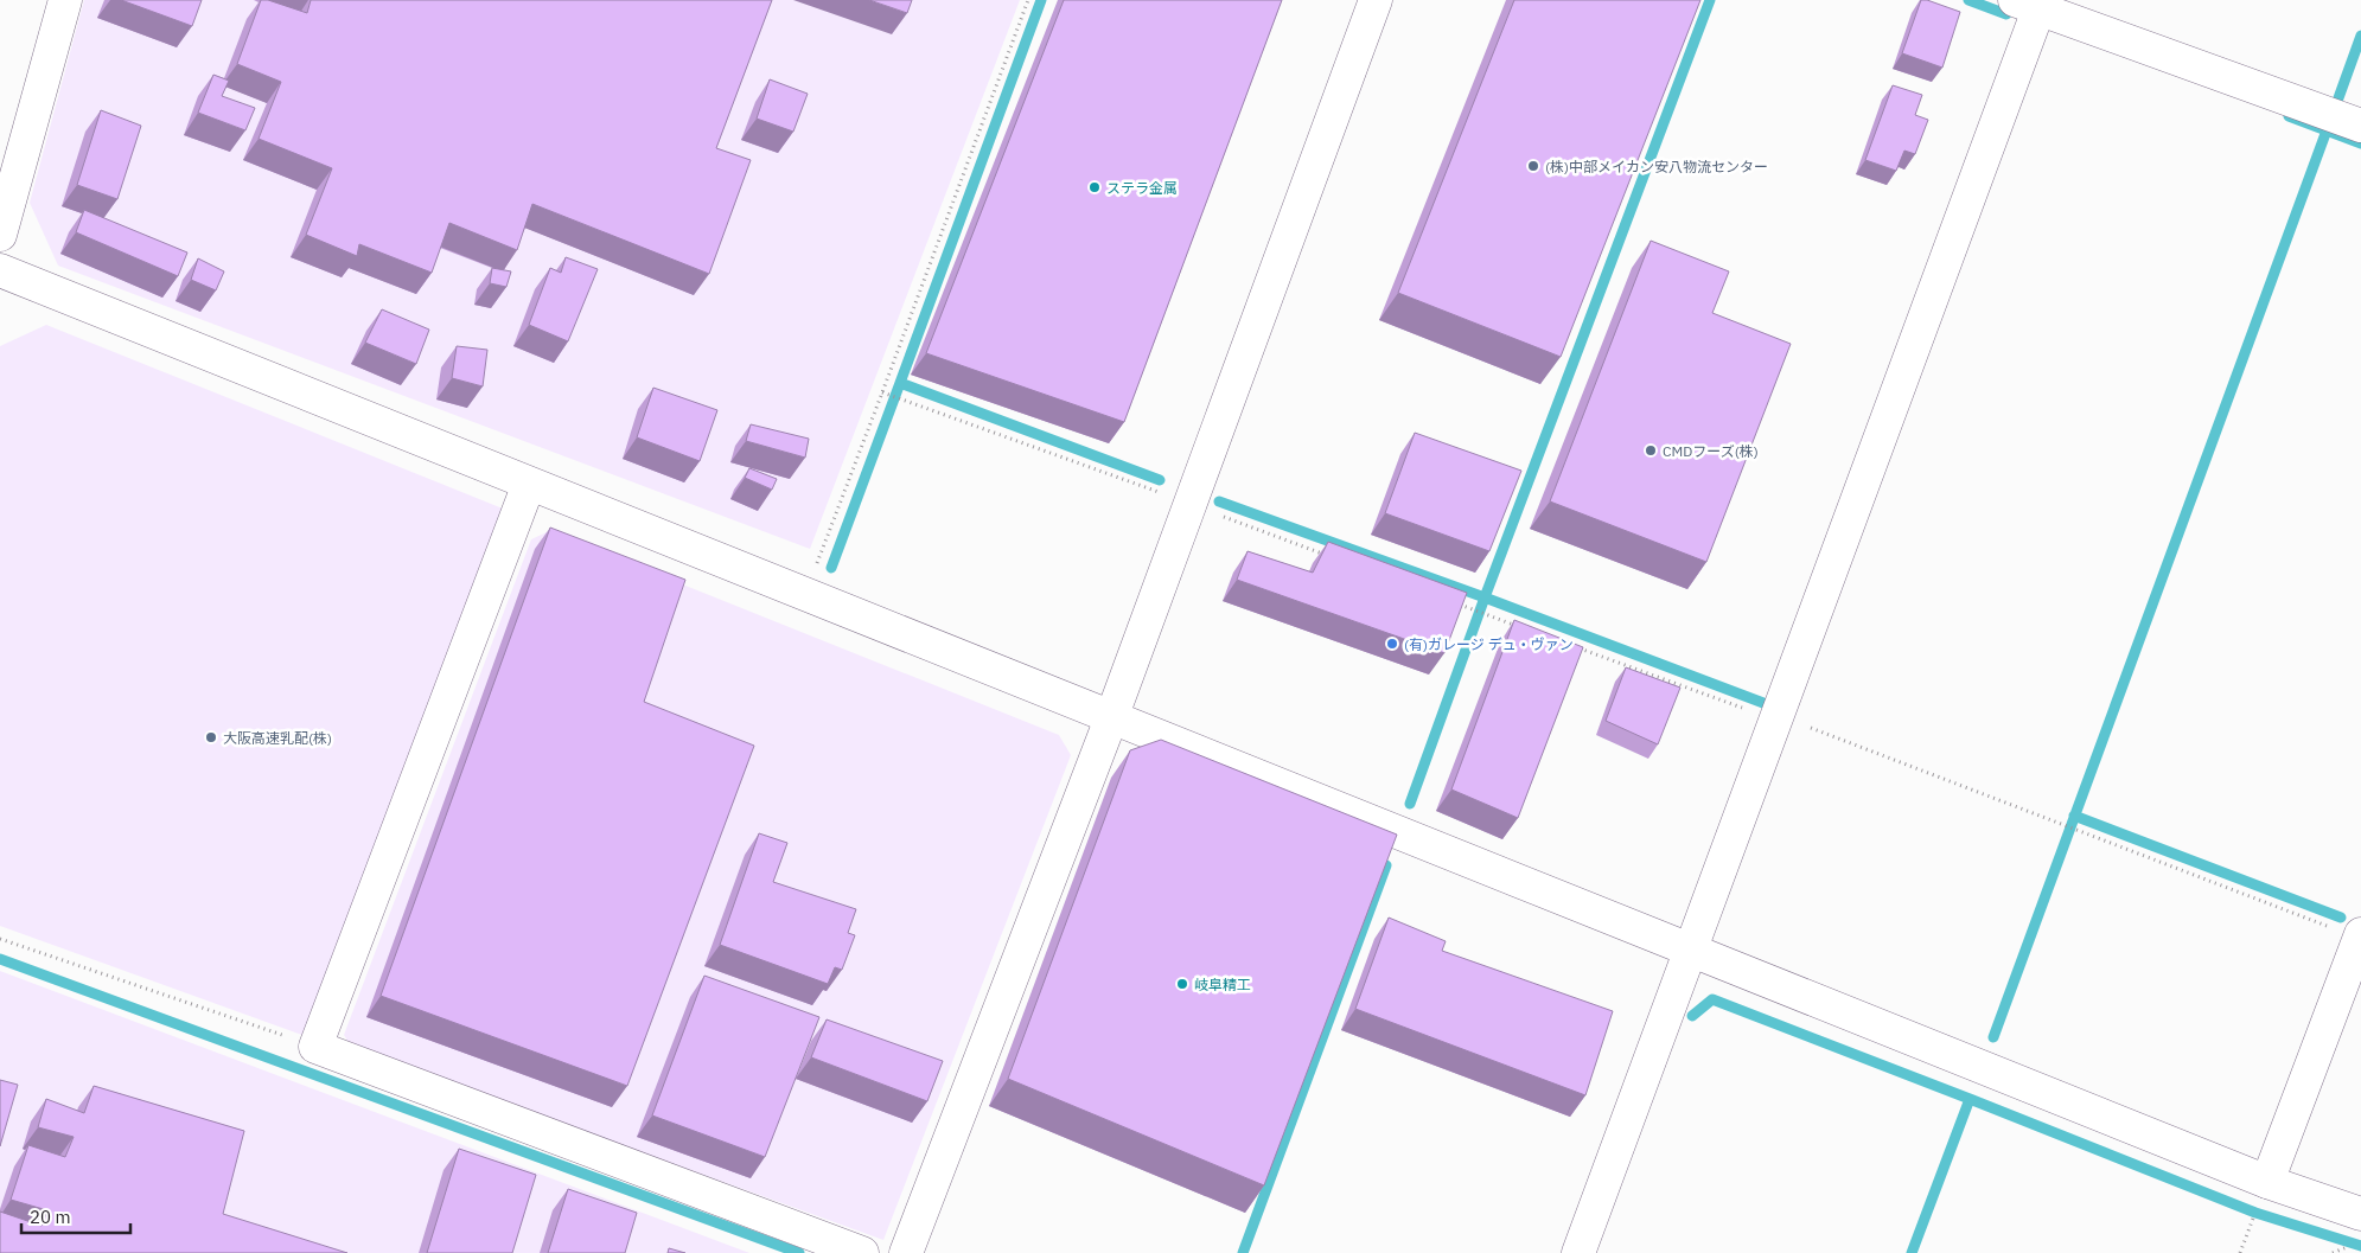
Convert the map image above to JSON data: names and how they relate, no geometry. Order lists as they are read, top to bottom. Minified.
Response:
{"places":["(株)中部メイカン安八物流センター","ステラ金属","CMDフーズ(株)","(有)ガレージ デュ・ヴァン","大阪高速乳配(株)","岐阜精工"],"scale_bar":"20 m"}
